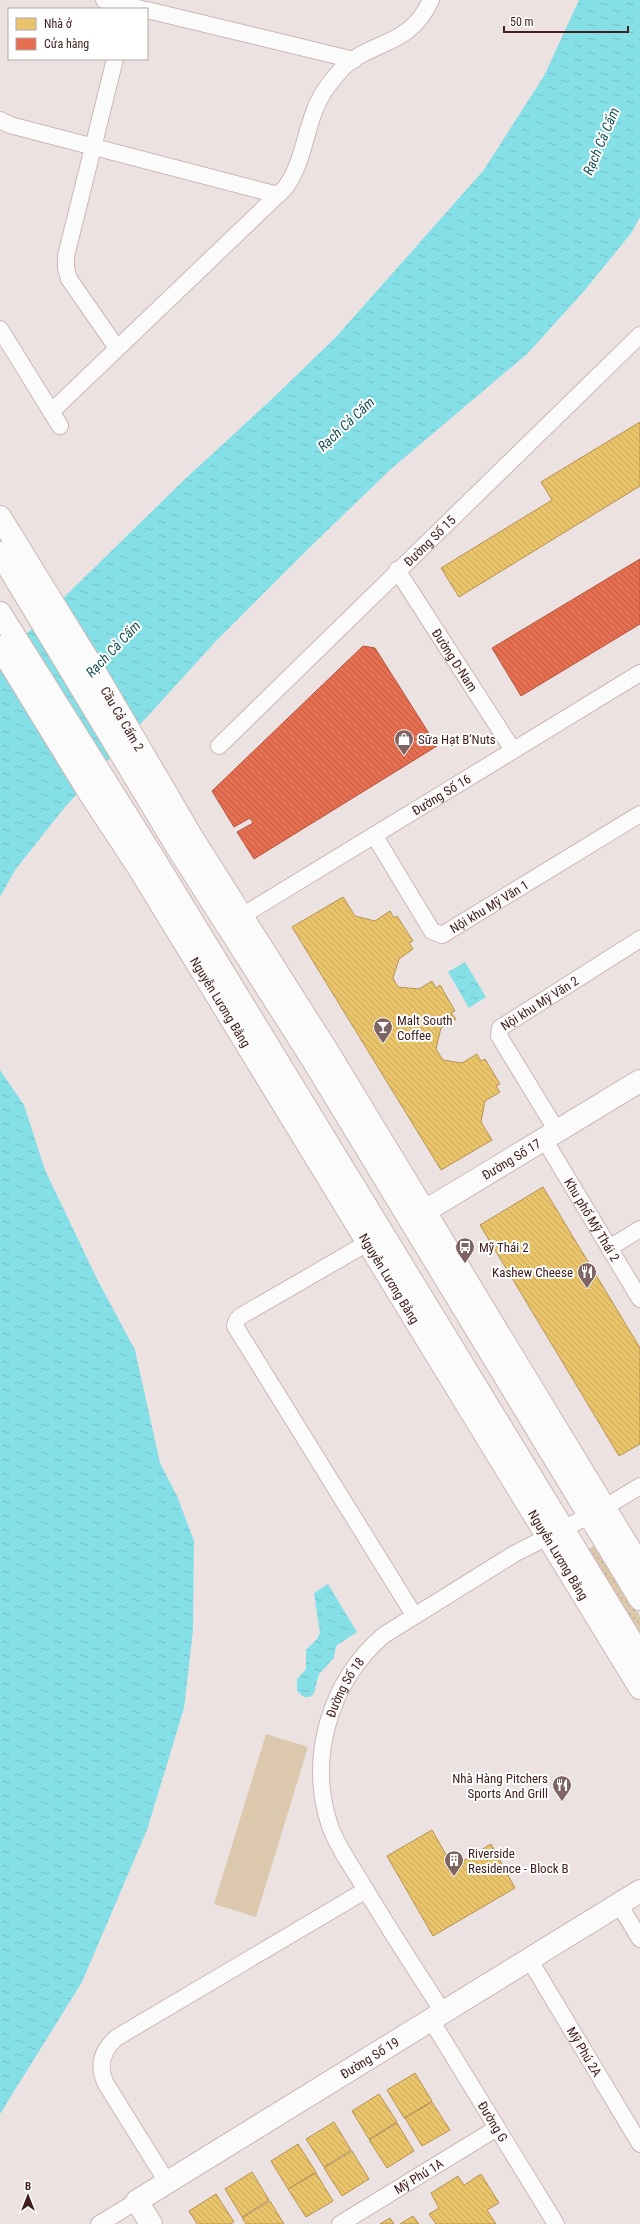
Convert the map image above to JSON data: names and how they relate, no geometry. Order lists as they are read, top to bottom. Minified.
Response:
{"streets":{"main road":["Cầu Cả Cấm 2","Nguyễn Lương Bằng","Đường Số 17","Đường Số 19"],"street":["Đường Số 15","Đường D-Nam","Đường Số 16","Nội khu Mỹ Văn 1","Nội khu Mỹ Văn 2","Khu phố Mỹ Thái 2","Đường Số 18","Mỹ Phú 2A","Đường G","Mỹ Phú 1A"]},"crossings":[["Đường Số 15","Đường D-Nam"],["Đường D-Nam","Đường Số 16"],["Đường Số 16","Nội khu Mỹ Văn 1"],["Nguyễn Lương Bằng","Đường Số 17"],["Nguyễn Lương Bằng","Đường Số 18"],["Nội khu Mỹ Văn 2","Đường Số 17"],["Nội khu Mỹ Văn 2","Khu phố Mỹ Thái 2"],["Đường Số 17","Khu phố Mỹ Thái 2"],["Đường Số 18","Đường Số 19"],["Đường Số 18","Đường G"],["Mỹ Phú 2A","Đường Số 19"],["Đường Số 19","Đường G"],["Đường G","Mỹ Phú 1A"]],"water":["Rạch Cả Cấm"],"places":{"shop":["Sữa Hạt B'Nuts"],"bar":["Malt South Coffee"],"bus stop":["Mỹ Thái 2"],"restaurant":["Kashew Cheese","Nhà Hàng Pitchers Sports And Grill"],"building":["Riverside Residence - Block B"]},"legend":["Nhà ở","Cửa hàng"],"scale_bar":"50 m","north":"top"}
